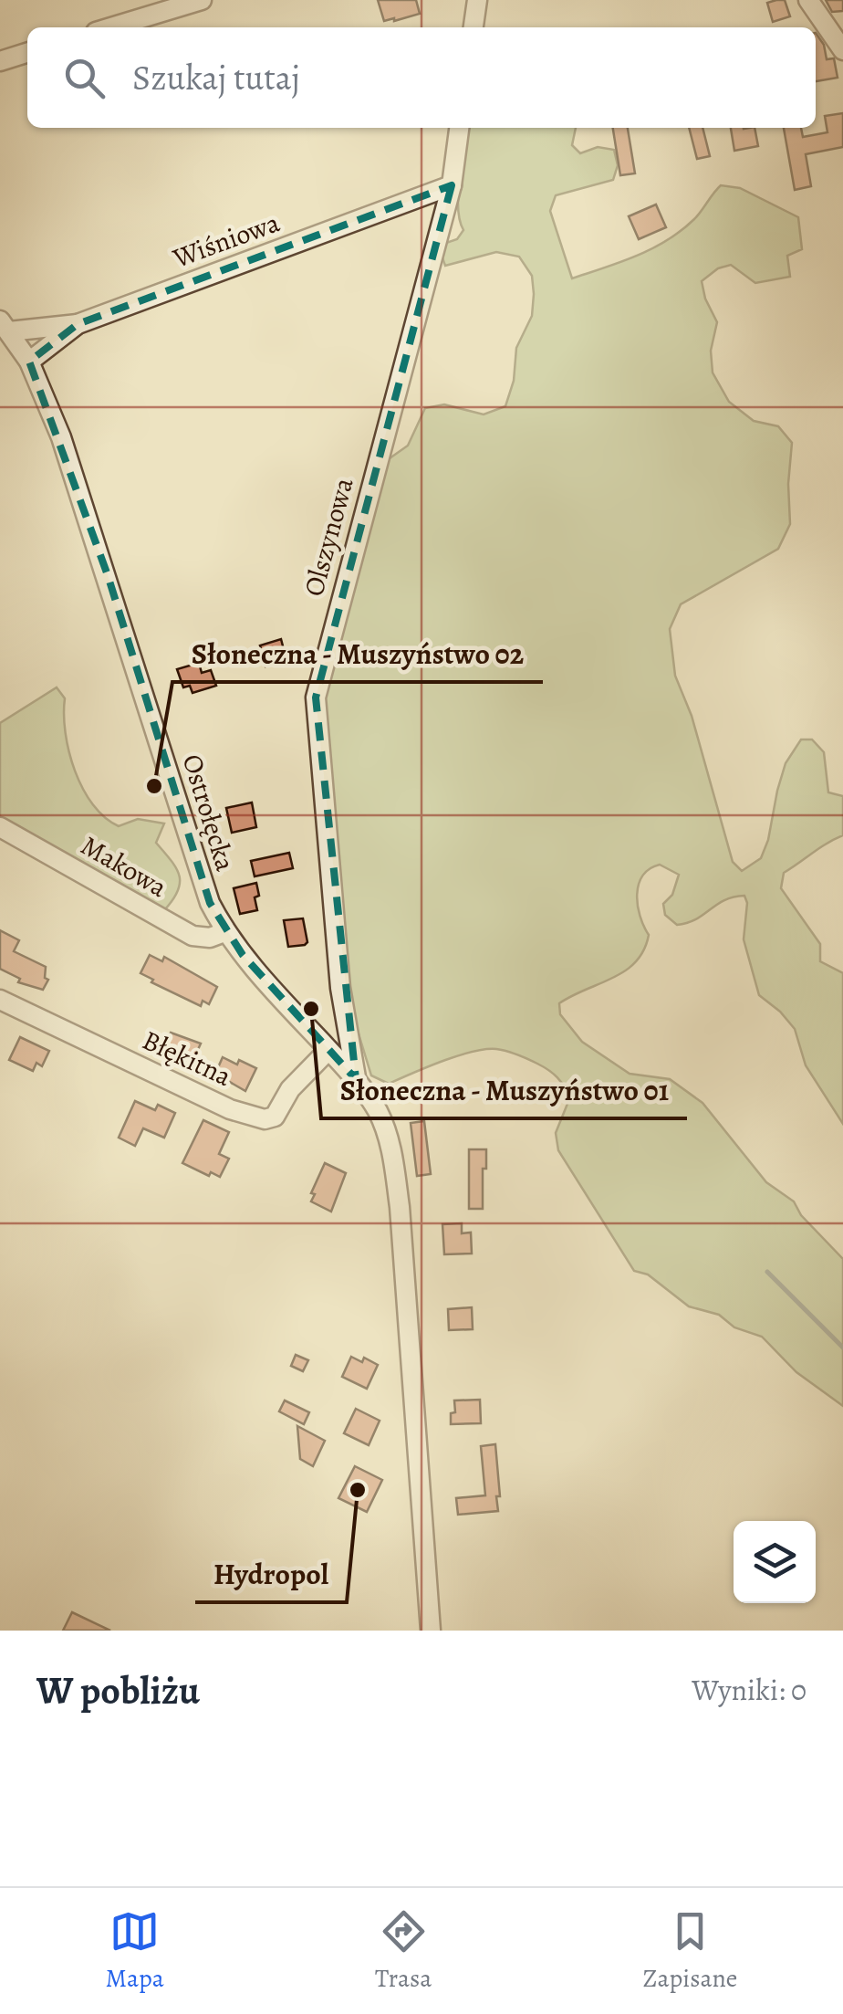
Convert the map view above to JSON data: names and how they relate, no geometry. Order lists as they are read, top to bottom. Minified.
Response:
{"streets":{"street":["Wiśniowa","Olszynowa","Ostrołęcka","Makowa","Błękitna"]},"crossings":[["Wiśniowa","Olszynowa"],["Wiśniowa","Ostrołęcka"],["Olszynowa","Ostrołęcka"],["Ostrołęcka","Makowa"],["Ostrołęcka","Błękitna"]],"places":["Słoneczna - Muszyństwo 02","Słoneczna - Muszyństwo 01","Hydropol"],"page":{"search":"Szukaj tutaj","heading":["W pobliżu","Wyniki: 0"],"nav":["Mapa","Trasa","Zapisane"]}}
